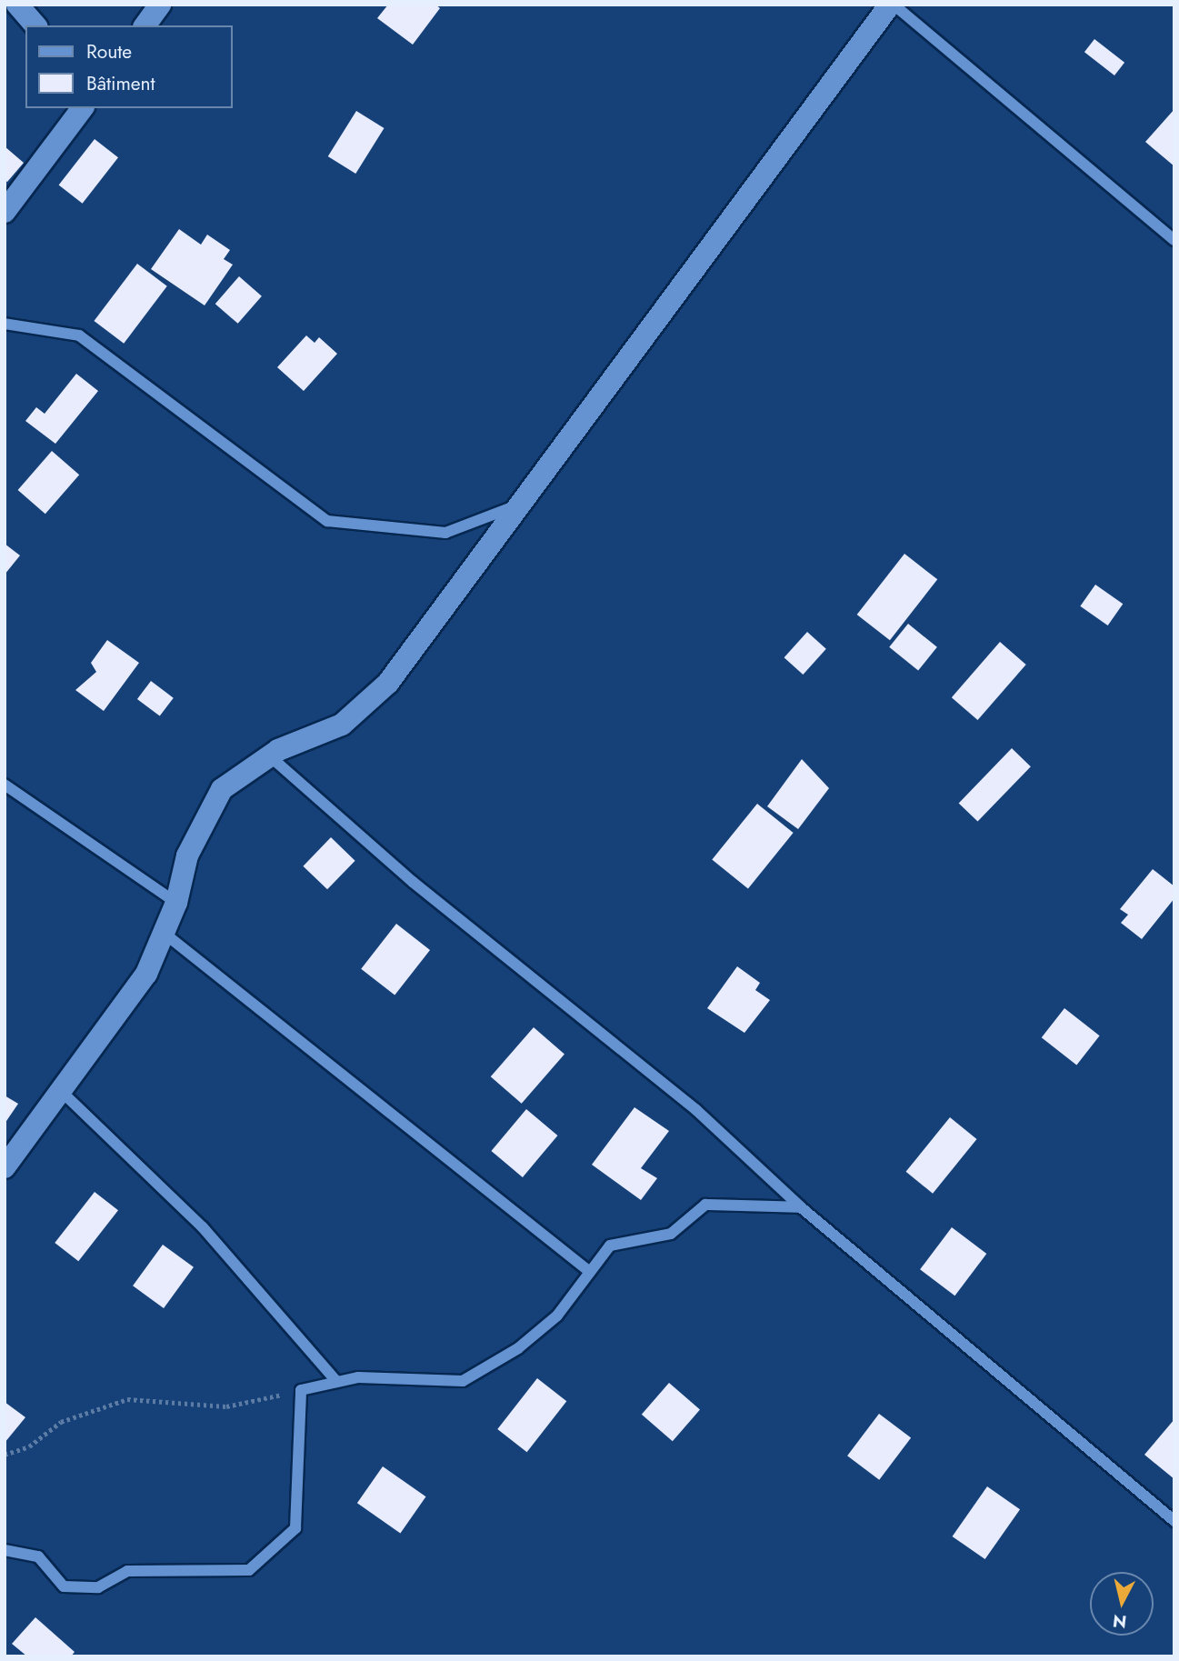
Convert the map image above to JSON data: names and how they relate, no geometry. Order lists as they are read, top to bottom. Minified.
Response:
{"legend":["Route","Bâtiment"],"north":"bottom"}
